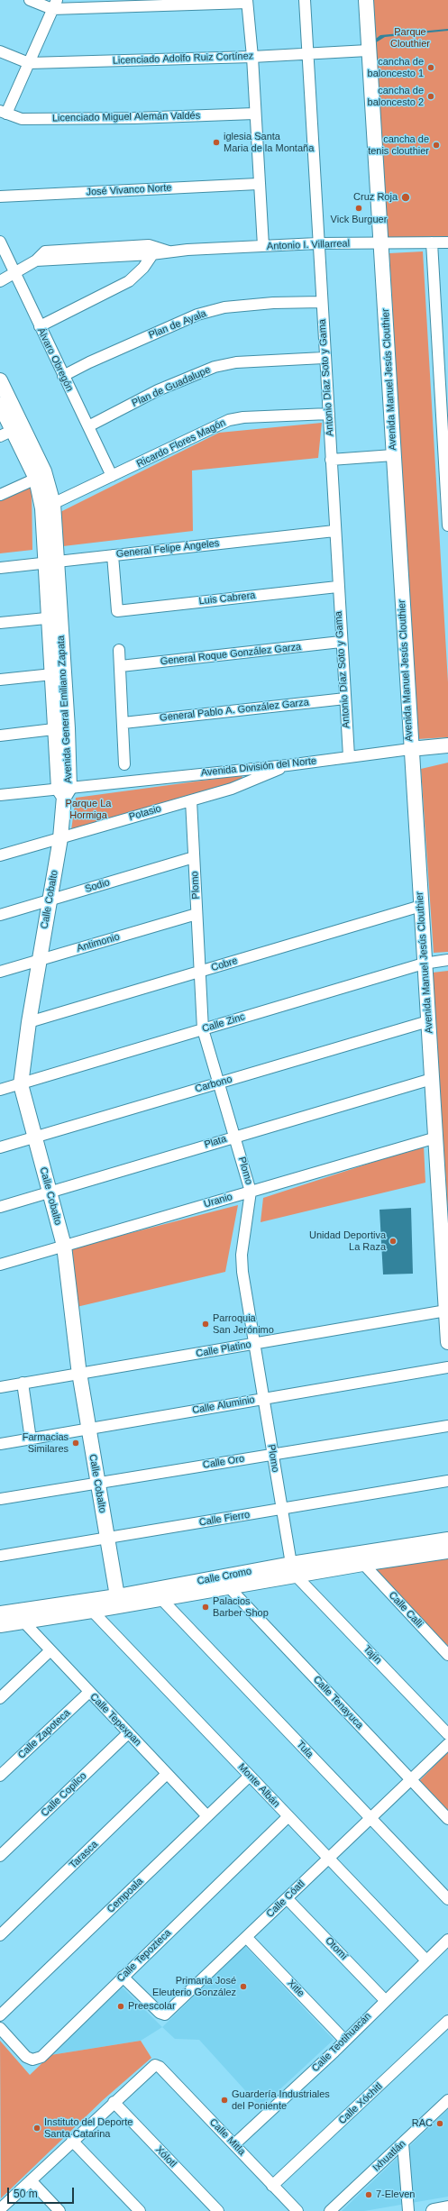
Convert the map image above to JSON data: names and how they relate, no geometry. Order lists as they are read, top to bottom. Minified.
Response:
{"streets":{"street":["Licenciado Adolfo Ruiz Cortínez","Licenciado Miguel Alemán Valdés","José Vivanco Norte","Antonio I. Villarreal","Plan de Ayala","Álvaro Obregón","Antonio Díaz Soto y Gama","Avenida Manuel Jesús Clouthier","Plan de Guadalupe","Ricardo Flores Magón","General Felipe Ángeles","Luis Cabrera","General Roque González Garza","Avenida General Emiliano Zapata","General Pablo A. González Garza","Avenida División del Norte","Potasio","Plomo","Sodio","Calle Cobalto","Antimonio","Cobre","Calle Zinc","Carbono","Plata","Uranio","Calle Platino","Calle Aluminio","Calle Oro","Calle Fierro","Calle Cromo","Calle Calli","Tajín","Calle Tenayuca","Calle Tepexpan","Calle Zapoteca","Tula","Monte Albán","Calle Copilco","Tarasca","Cempoala","Calle Cóatl","Otomí","Calle Tepozteca","Xitle","Calle Teotihuacán","Calle Xóchitl","Calle Mitla","Ixhuatlán","Xólotl"]},"crossings":[["Licenciado Adolfo Ruiz Cortínez","Antonio Díaz Soto y Gama"],["Licenciado Adolfo Ruiz Cortínez","Avenida Manuel Jesús Clouthier"],["Antonio I. Villarreal","Álvaro Obregón"],["Antonio I. Villarreal","Antonio Díaz Soto y Gama"],["Antonio I. Villarreal","Avenida Manuel Jesús Clouthier"],["Plan de Ayala","Álvaro Obregón"],["Plan de Ayala","Antonio Díaz Soto y Gama"],["Álvaro Obregón","Plan de Guadalupe"],["Álvaro Obregón","Ricardo Flores Magón"],["Antonio Díaz Soto y Gama","Plan de Guadalupe"],["Antonio Díaz Soto y Gama","Ricardo Flores Magón"],["Antonio Díaz Soto y Gama","General Felipe Ángeles"],["Antonio Díaz Soto y Gama","Luis Cabrera"],["Antonio Díaz Soto y Gama","General Roque González Garza"],["Antonio Díaz Soto y Gama","General Pablo A. González Garza"],["Antonio Díaz Soto y Gama","Avenida División del Norte"],["Avenida Manuel Jesús Clouthier","Avenida División del Norte"],["Avenida Manuel Jesús Clouthier","Cobre"],["Avenida Manuel Jesús Clouthier","Calle Zinc"],["Avenida Manuel Jesús Clouthier","Carbono"],["Avenida Manuel Jesús Clouthier","Plata"],["Avenida Manuel Jesús Clouthier","Uranio"],["Avenida Manuel Jesús Clouthier","Calle Platino"],["Ricardo Flores Magón","Avenida General Emiliano Zapata"],["General Felipe Ángeles","Luis Cabrera"],["General Felipe Ángeles","Avenida General Emiliano Zapata"],["Avenida General Emiliano Zapata","Avenida División del Norte"],["Avenida General Emiliano Zapata","Calle Cobalto"],["Avenida División del Norte","Potasio"],["Avenida División del Norte","Calle Cobalto"],["Potasio","Plomo"],["Potasio","Calle Cobalto"],["Plomo","Sodio"],["Plomo","Antimonio"],["Plomo","Cobre"],["Plomo","Calle Zinc"],["Plomo","Carbono"],["Plomo","Plata"],["Plomo","Uranio"],["Plomo","Calle Platino"],["Plomo","Calle Aluminio"],["Plomo","Calle Oro"],["Plomo","Calle Fierro"],["Plomo","Calle Cromo"],["Plomo","Tajín"],["Sodio","Calle Cobalto"],["Calle Cobalto","Antimonio"],["Calle Cobalto","Cobre"],["Calle Cobalto","Calle Zinc"],["Calle Cobalto","Carbono"],["Calle Cobalto","Plata"],["Calle Cobalto","Uranio"],["Calle Cobalto","Calle Platino"],["Calle Cobalto","Calle Aluminio"],["Calle Cobalto","Calle Oro"],["Calle Cobalto","Calle Fierro"],["Calle Cobalto","Calle Cromo"],["Calle Cromo","Calle Calli"],["Calle Cromo","Tajín"],["Calle Cromo","Calle Tenayuca"],["Calle Cromo","Calle Tepexpan"],["Calle Cromo","Tula"],["Calle Cromo","Monte Albán"],["Calle Tenayuca","Calle Cóatl"],["Calle Tepexpan","Calle Zapoteca"],["Calle Tepexpan","Calle Copilco"],["Calle Tepexpan","Tarasca"],["Calle Tepexpan","Cempoala"],["Tula","Calle Cóatl"],["Monte Albán","Cempoala"],["Monte Albán","Calle Cóatl"],["Monte Albán","Calle Tepozteca"],["Monte Albán","Calle Teotihuacán"],["Calle Cóatl","Otomí"],["Calle Cóatl","Calle Tepozteca"],["Calle Cóatl","Xitle"],["Otomí","Calle Teotihuacán"],["Xitle","Calle Teotihuacán"],["Calle Teotihuacán","Calle Mitla"],["Calle Xóchitl","Calle Mitla"],["Calle Mitla","Xólotl"]],"parks":["Parque Clouthier","Parque La Hormiga"],"places":["cancha de baloncesto 1","cancha de baloncesto 2","iglesia Santa Maria de la Montaña","cancha de tenis clouthier","Cruz Roja","Vick Burguer","Unidad Deportiva La Raza","Parroquia San Jerónimo","Farmacias Similares","Palacios Barber Shop","Primaria José Eleuterio González","Preescolar","Guardería Industriales del Poniente","RAC","Instituto del Deporte Santa Catarina","7-Eleven"],"scale_bar":"50 m"}
